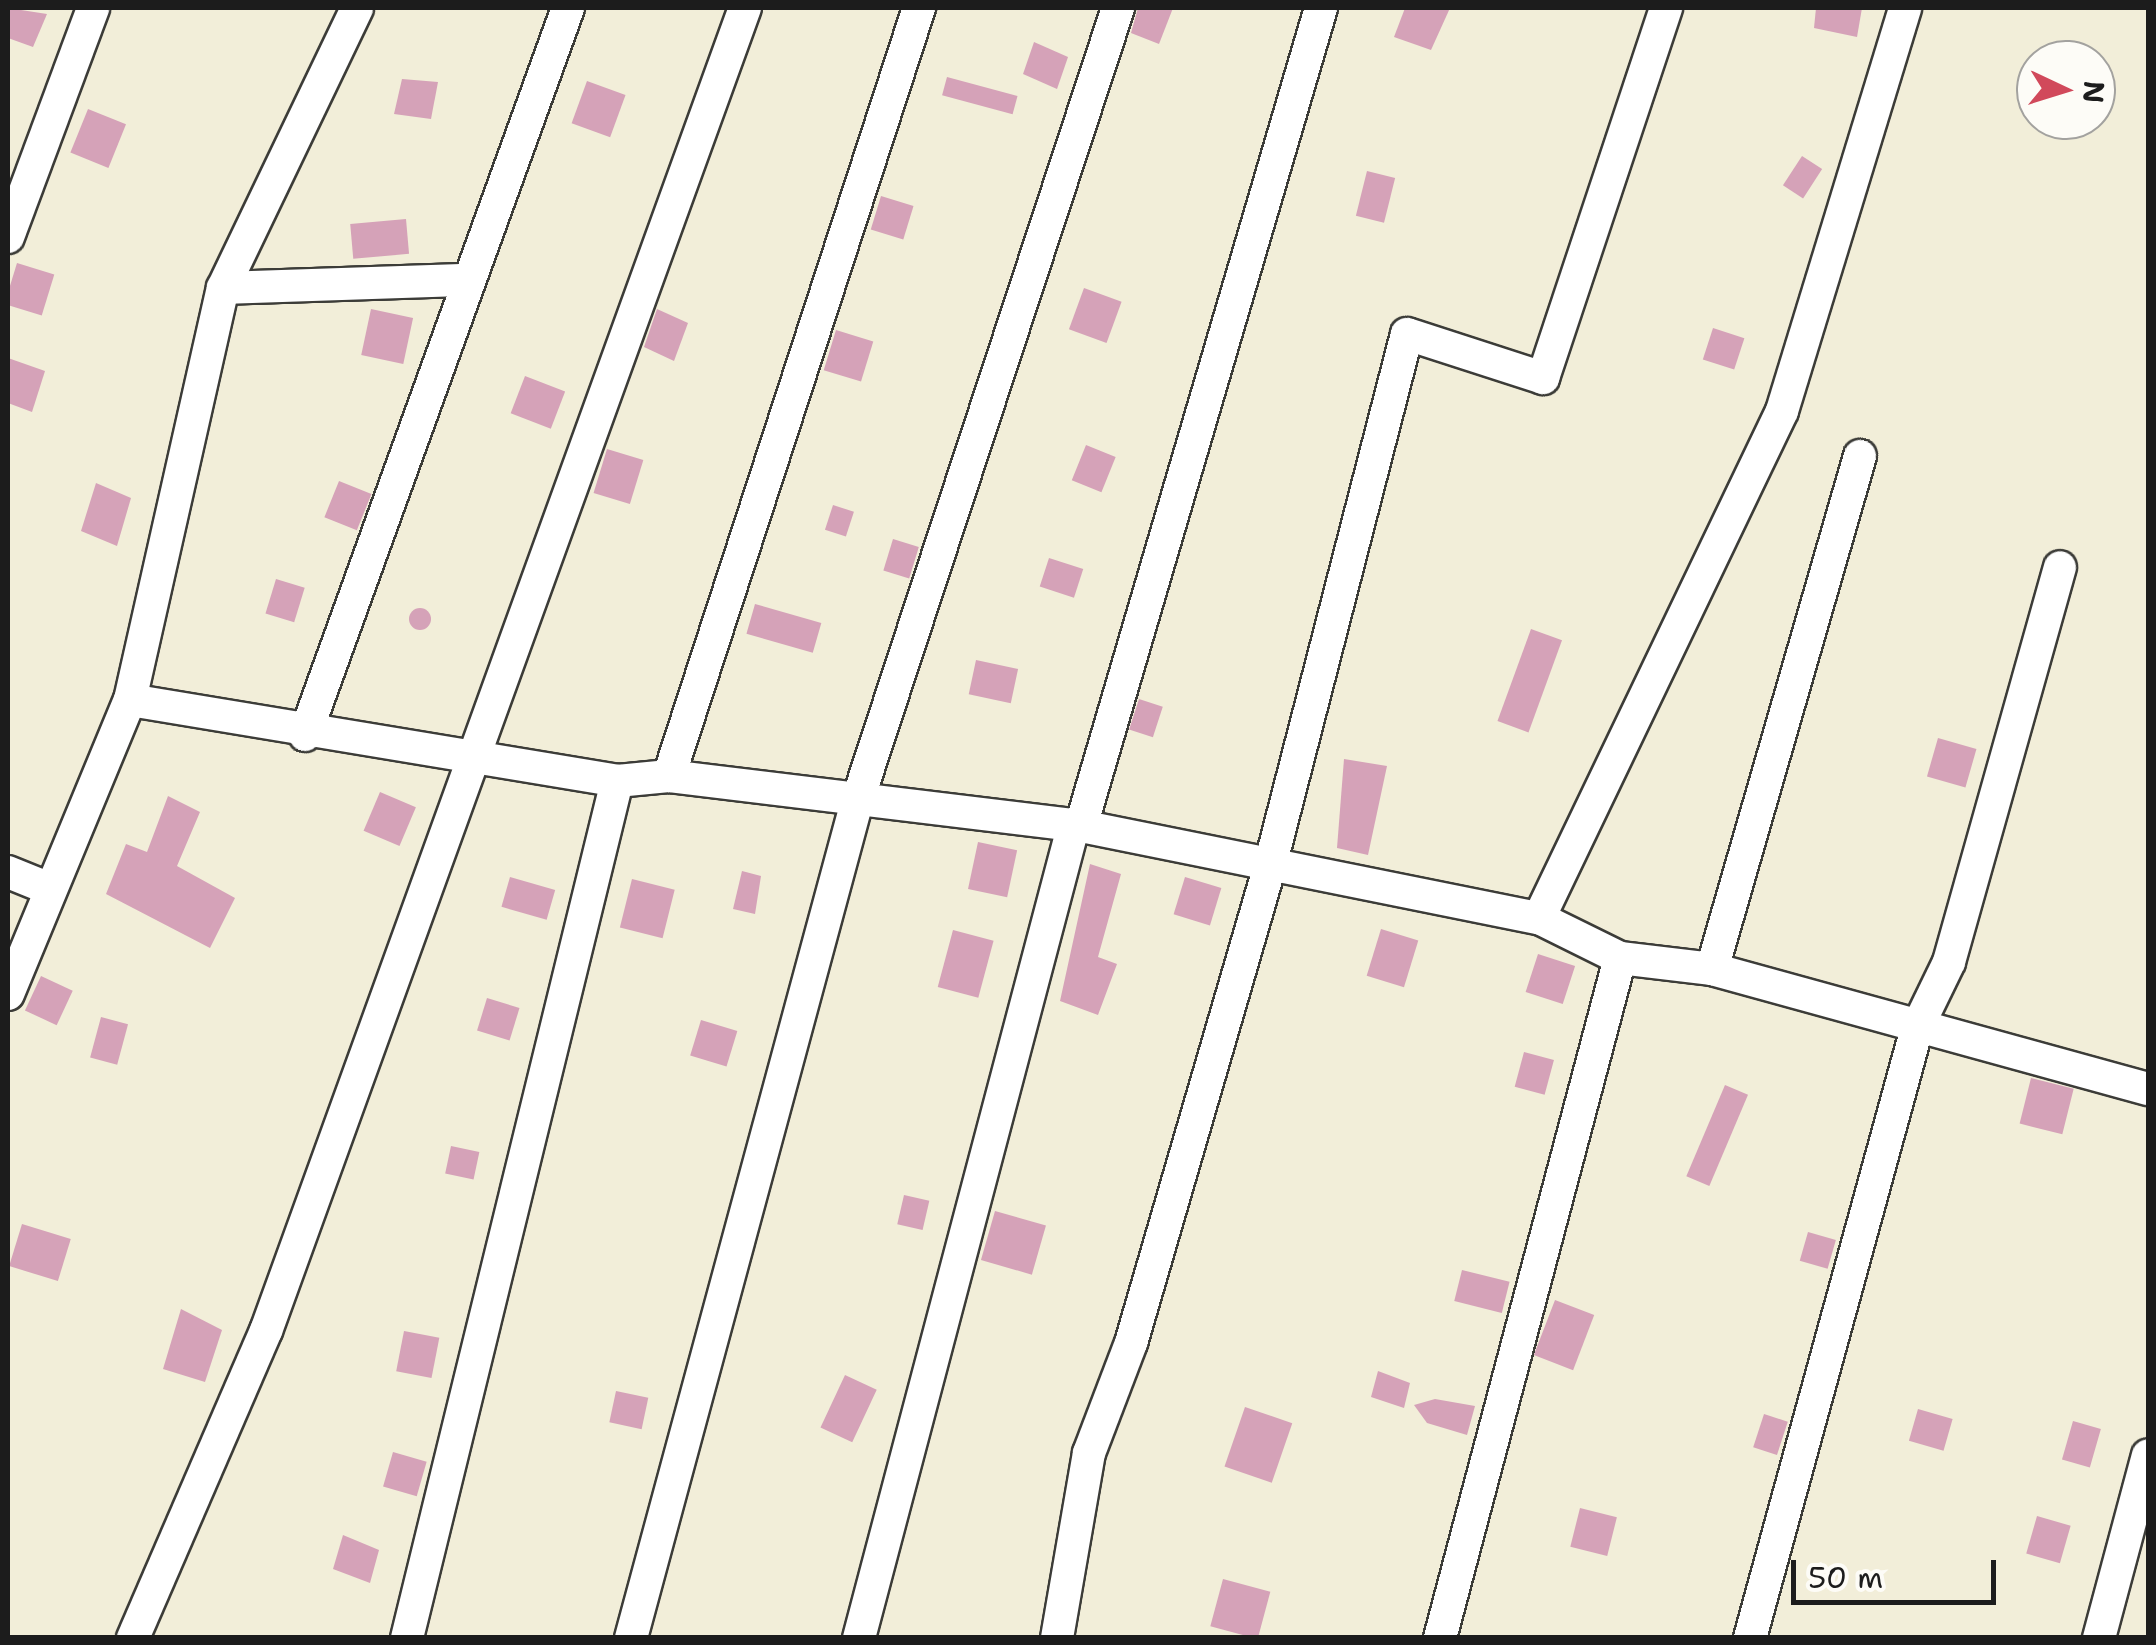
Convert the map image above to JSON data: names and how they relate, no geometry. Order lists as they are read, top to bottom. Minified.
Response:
{"scale_bar":"50 m","north":"right"}
